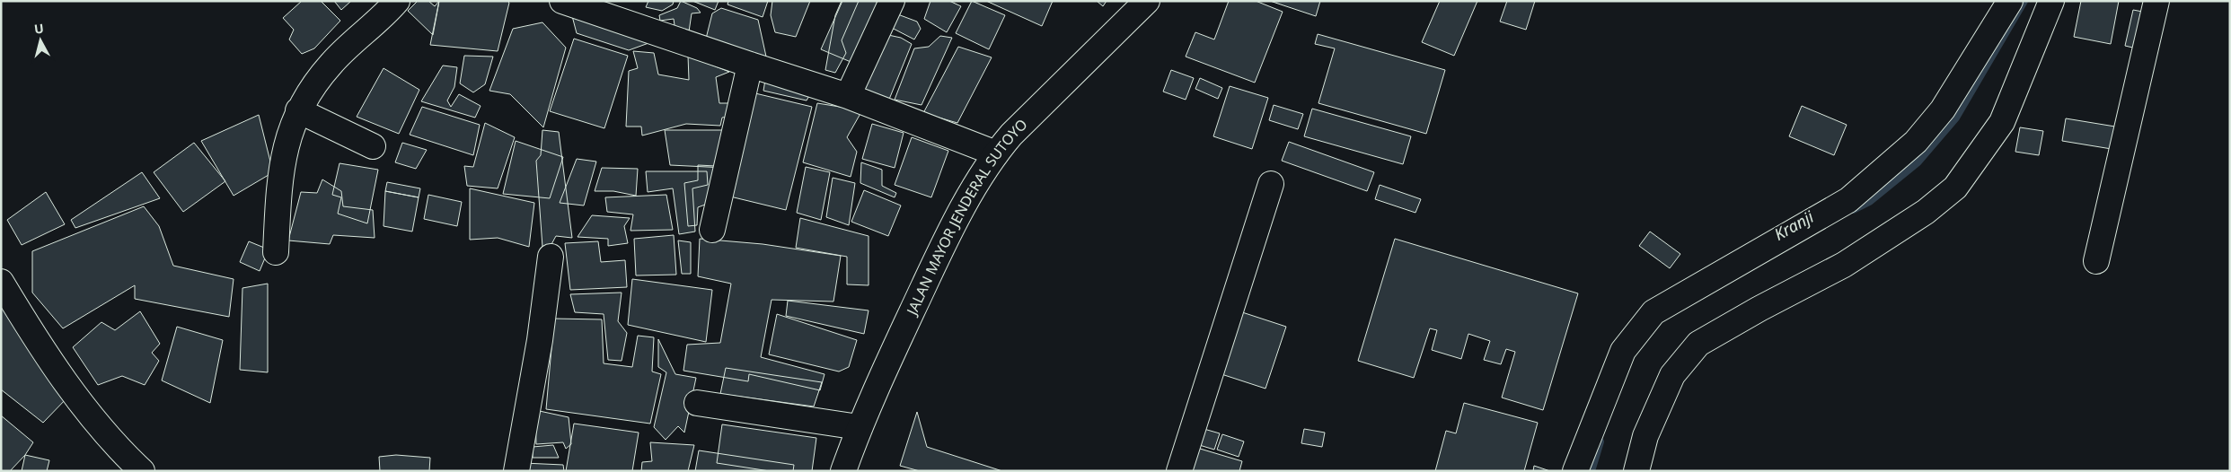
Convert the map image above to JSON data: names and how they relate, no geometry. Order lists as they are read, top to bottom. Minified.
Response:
{"streets":{"street":["JALAN MAYOR JENDERAL SUTOYO"]},"water":["Kranji"],"north":"top"}
